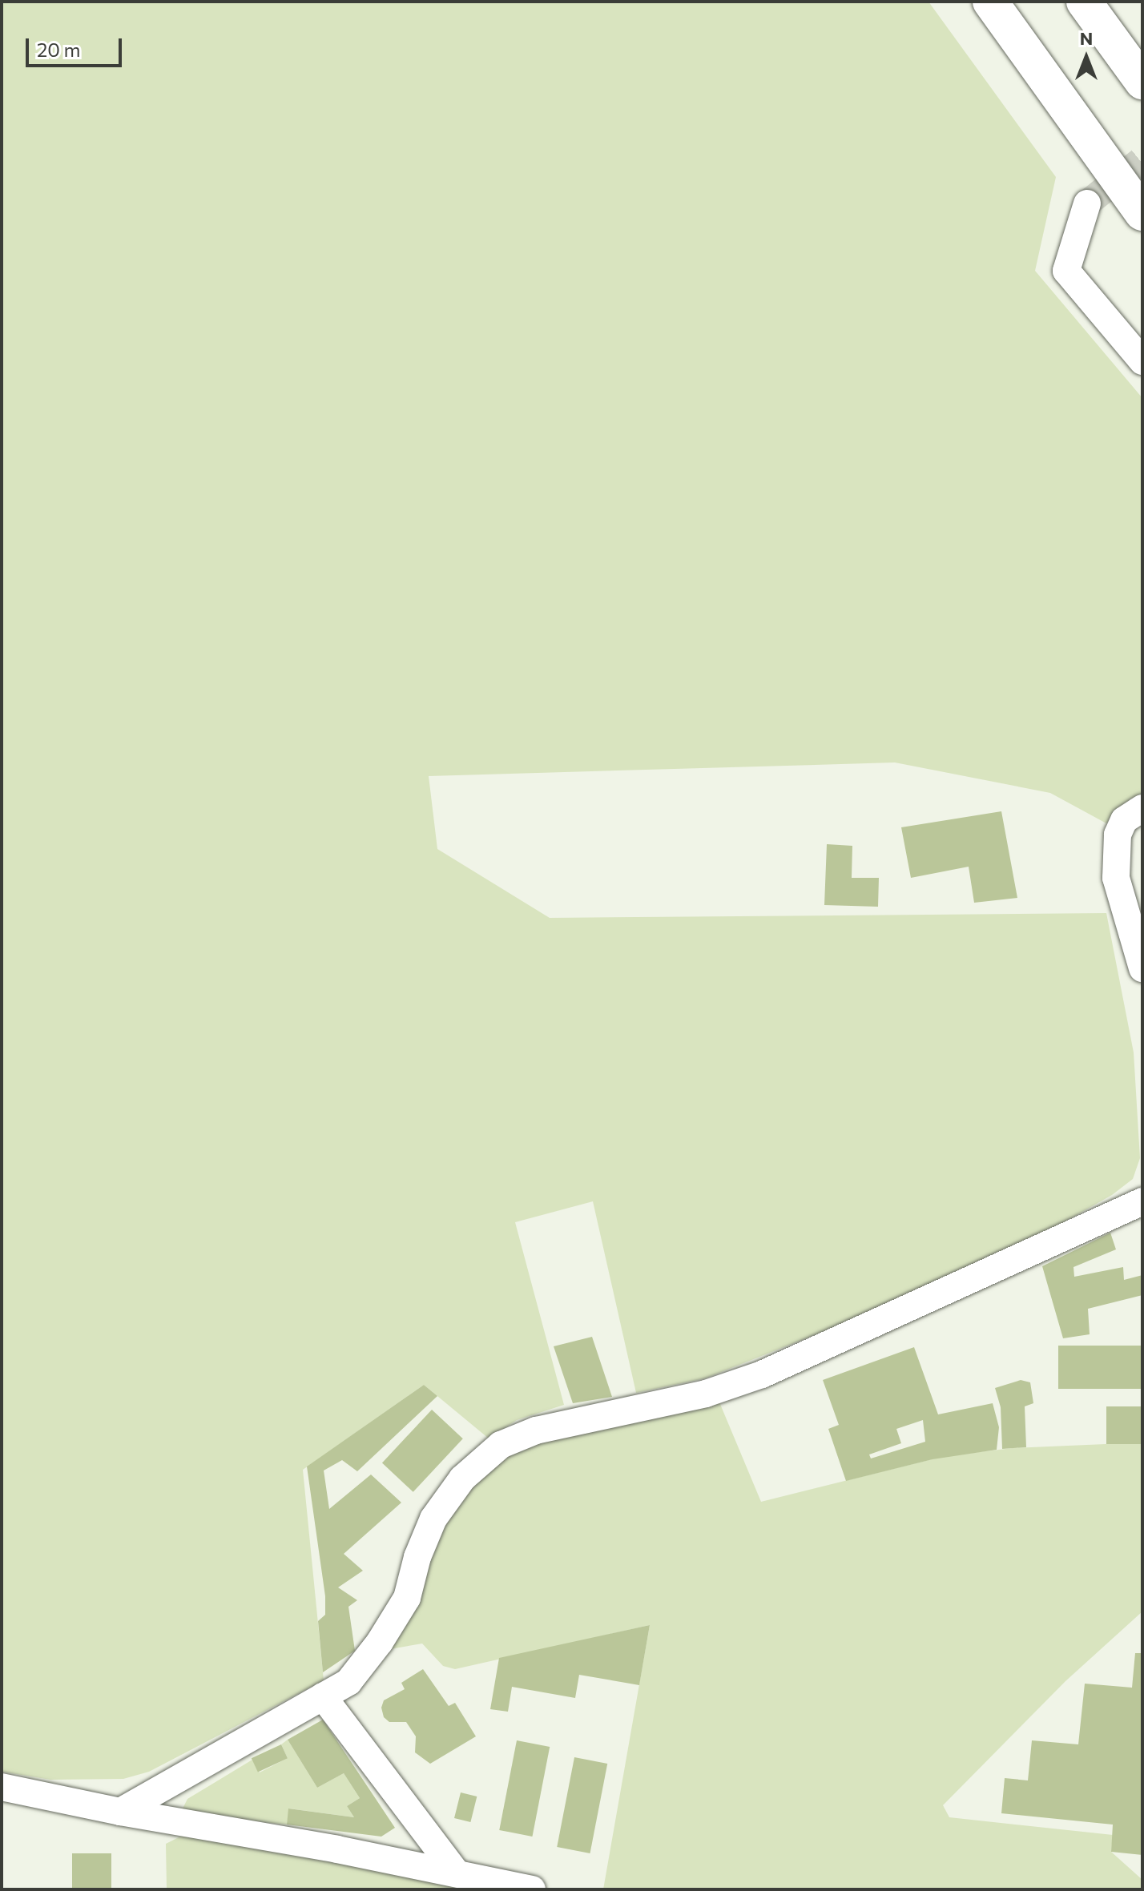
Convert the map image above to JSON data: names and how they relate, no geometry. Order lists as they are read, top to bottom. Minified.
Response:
{"scale_bar":"20 m","north":"top"}
